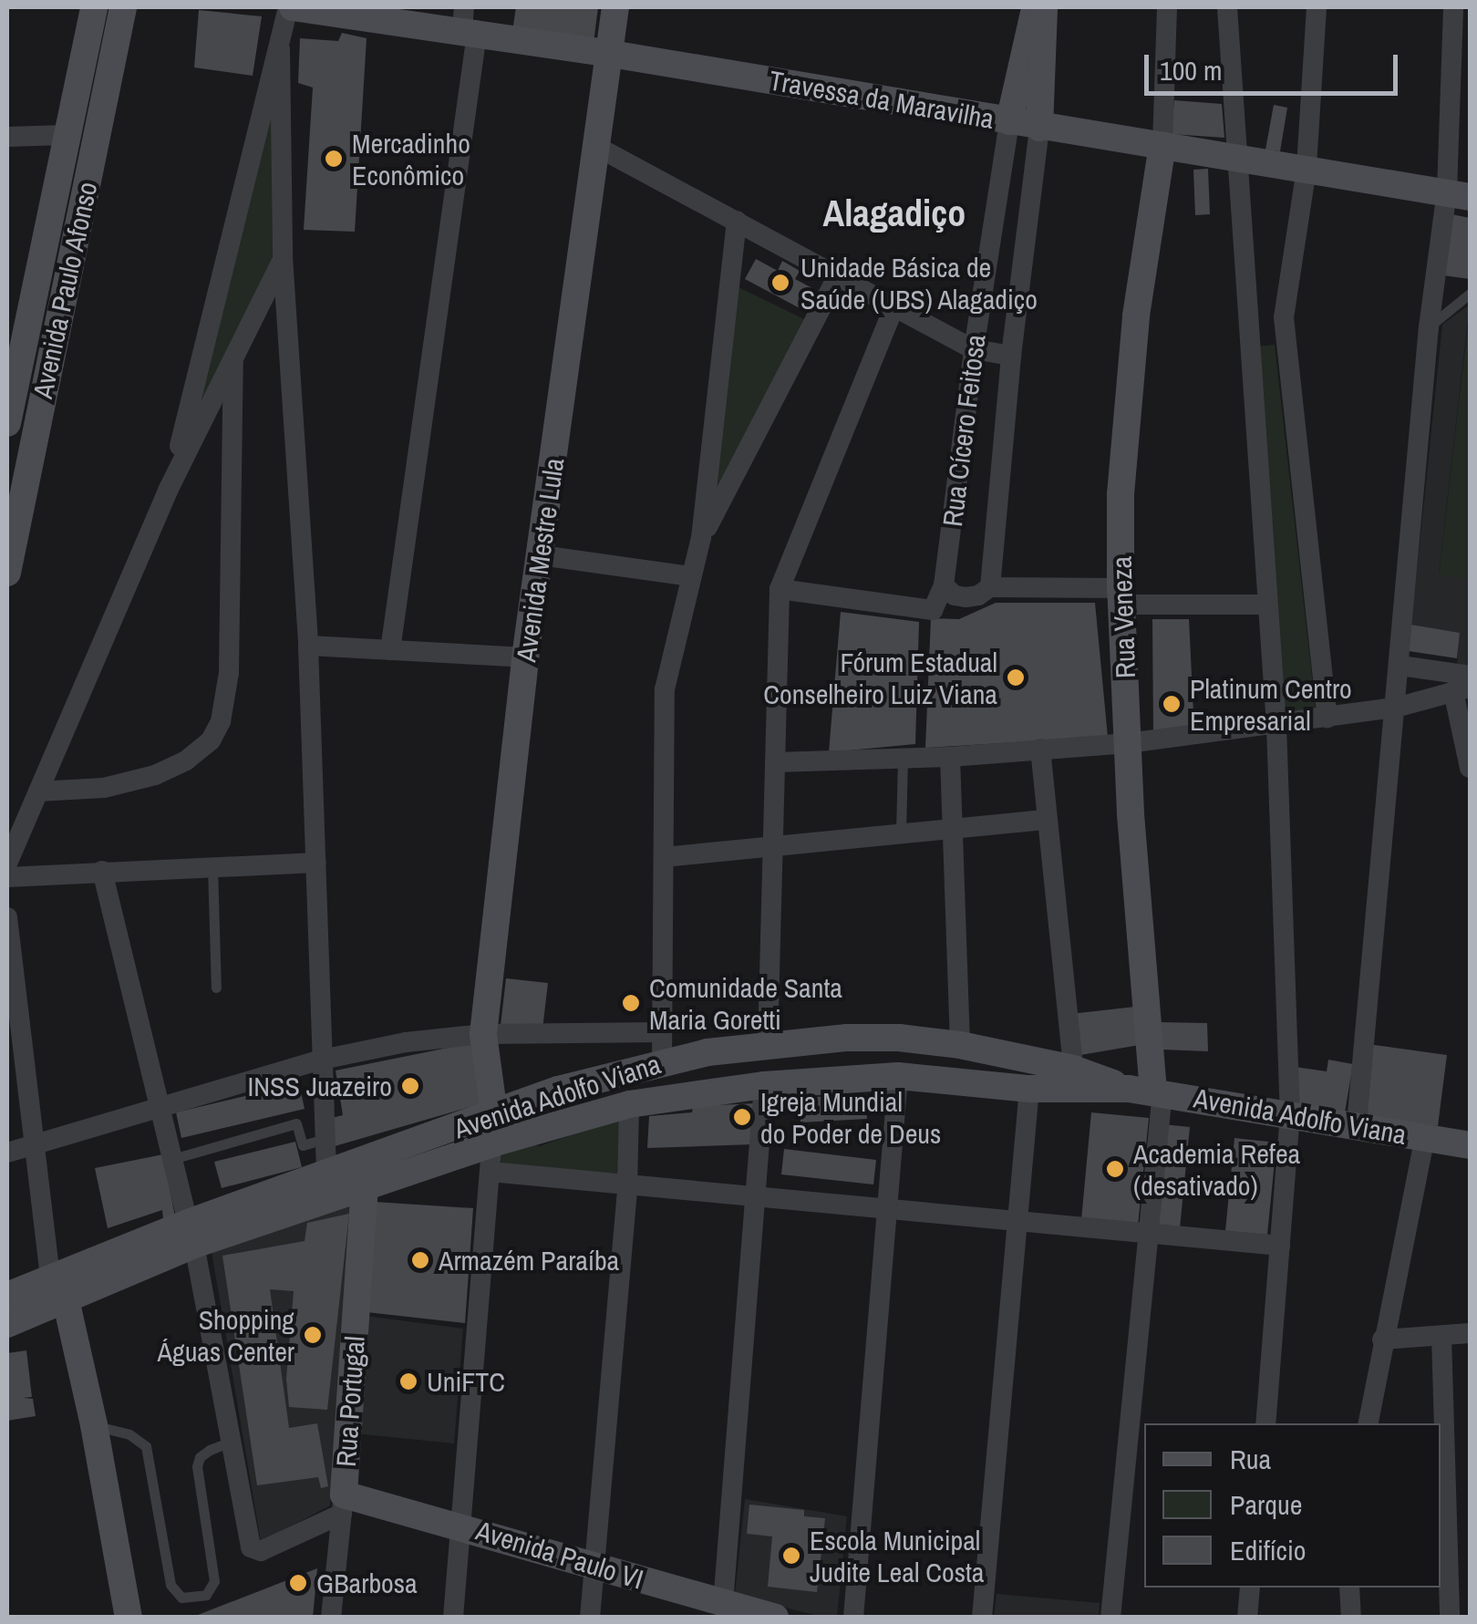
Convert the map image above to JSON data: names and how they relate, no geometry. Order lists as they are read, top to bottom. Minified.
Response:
{"streets":{"street":["Travessa da Maravilha","Avenida Paulo Afonso","Rua Cícero Feitosa","Avenida Mestre Lula","Rua Veneza","Avenida Adolfo Viana","Rua Portugal","Avenida Paulo VI"]},"crossings":[["Travessa da Maravilha","Rua Cícero Feitosa"],["Travessa da Maravilha","Avenida Mestre Lula"],["Travessa da Maravilha","Rua Veneza"],["Avenida Mestre Lula","Avenida Adolfo Viana"],["Rua Veneza","Avenida Adolfo Viana"],["Avenida Adolfo Viana","Rua Portugal"],["Rua Portugal","Avenida Paulo VI"]],"districts":["Alagadiço"],"places":["Mercadinho Econômico","Unidade Básica de Saúde (UBS) Alagadiço","Fórum Estadual Conselheiro Luiz Viana","Platinum Centro Empresarial","Comunidade Santa Maria Goretti","INSS Juazeiro","Igreja Mundial do Poder de Deus","Academia Refea (desativado)","Armazém Paraíba","Shopping Águas Center","UniFTC","Escola Municipal Judite Leal Costa","GBarbosa"],"legend":["Rua","Parque","Edifício"],"scale_bar":"100 m"}
